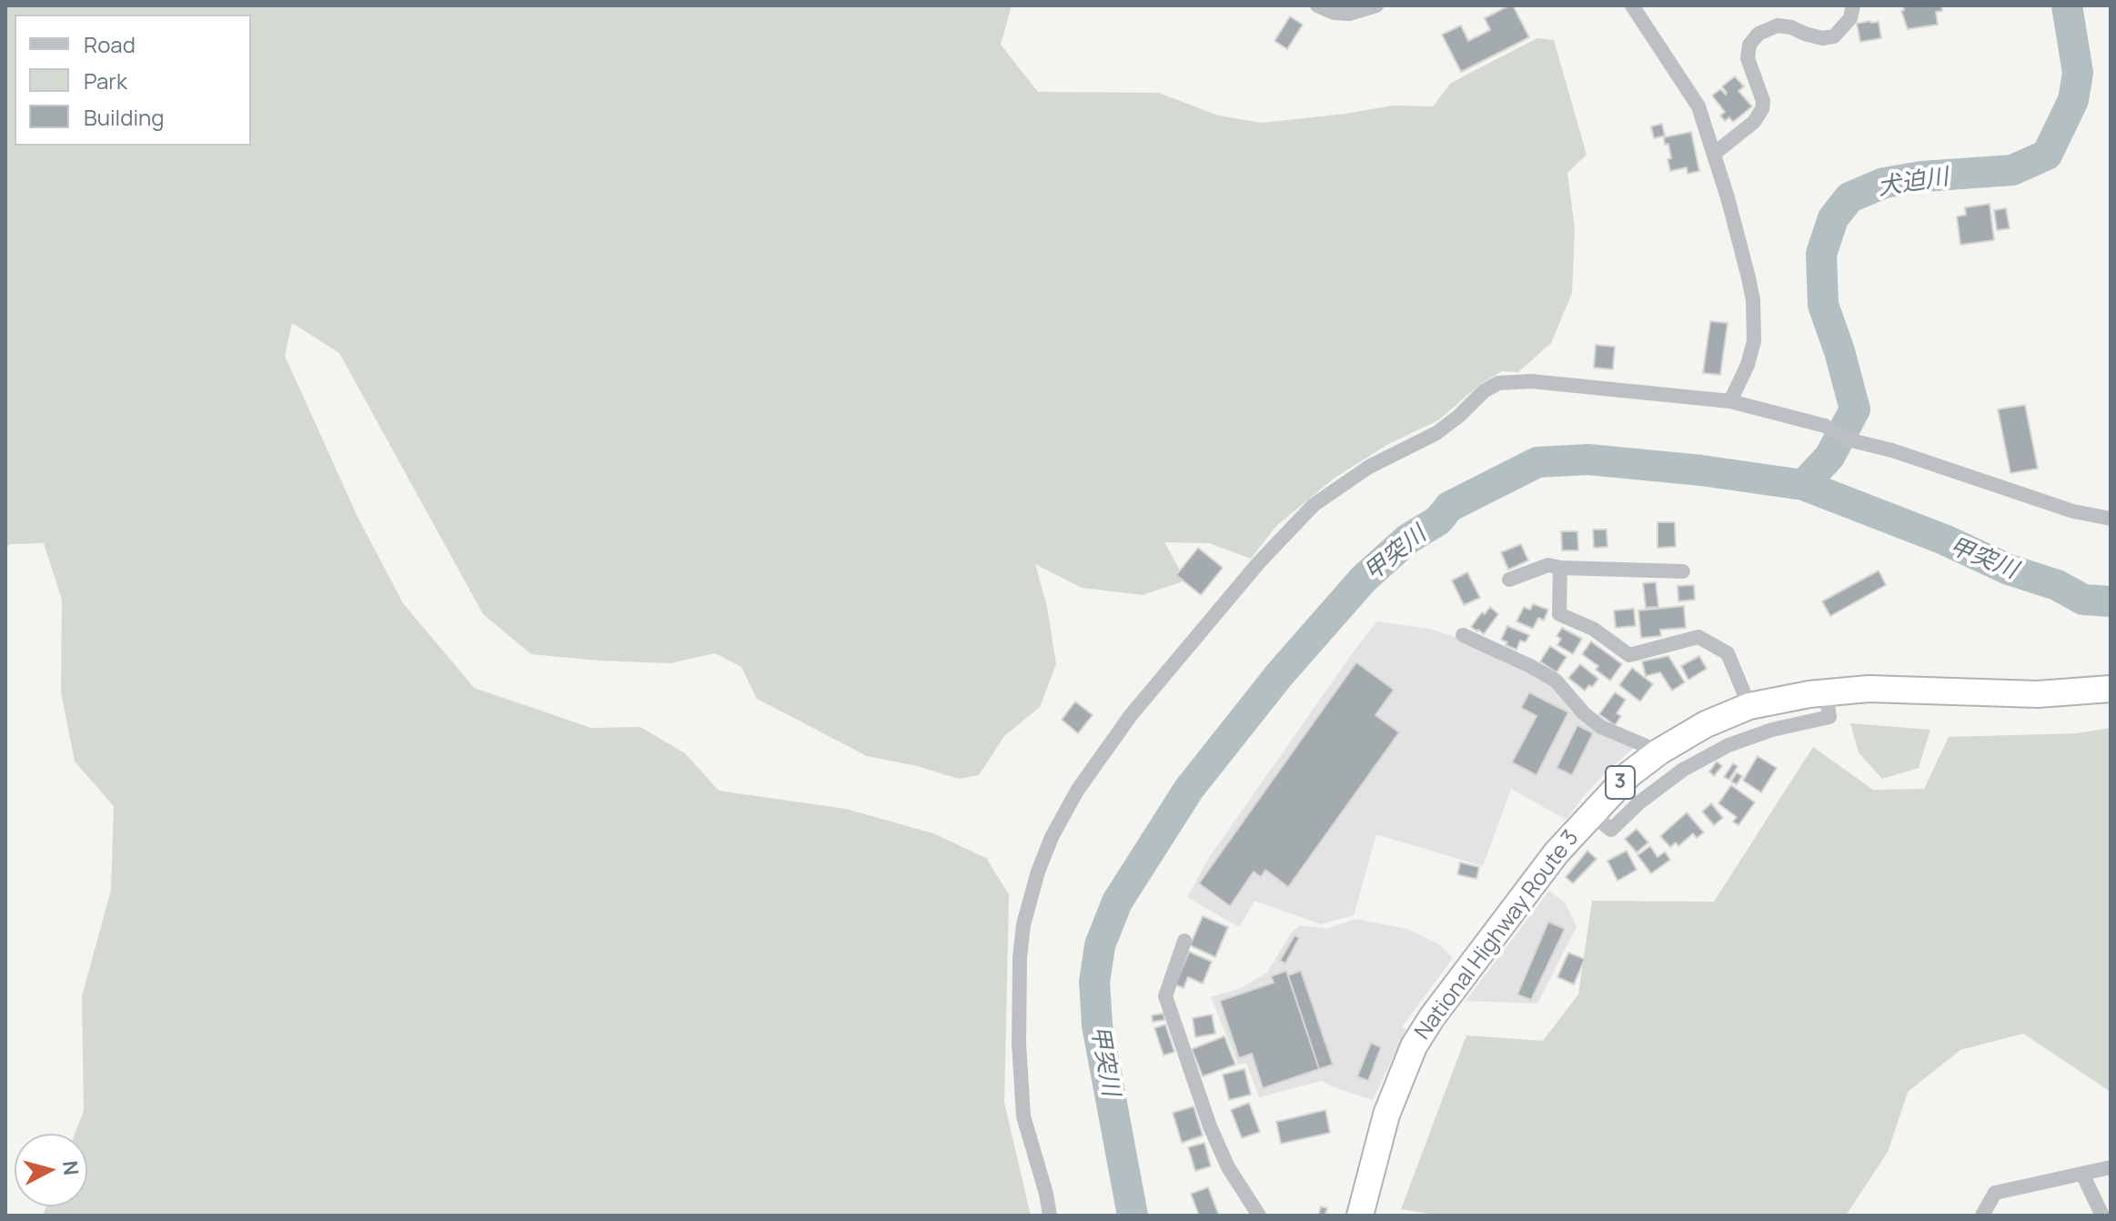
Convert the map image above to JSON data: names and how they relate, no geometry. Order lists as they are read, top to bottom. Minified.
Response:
{"streets":{"highway":["3","National Highway Route 3"]},"water":["犬迫川","甲突川"],"legend":["Road","Park","Building"],"north":"right"}
